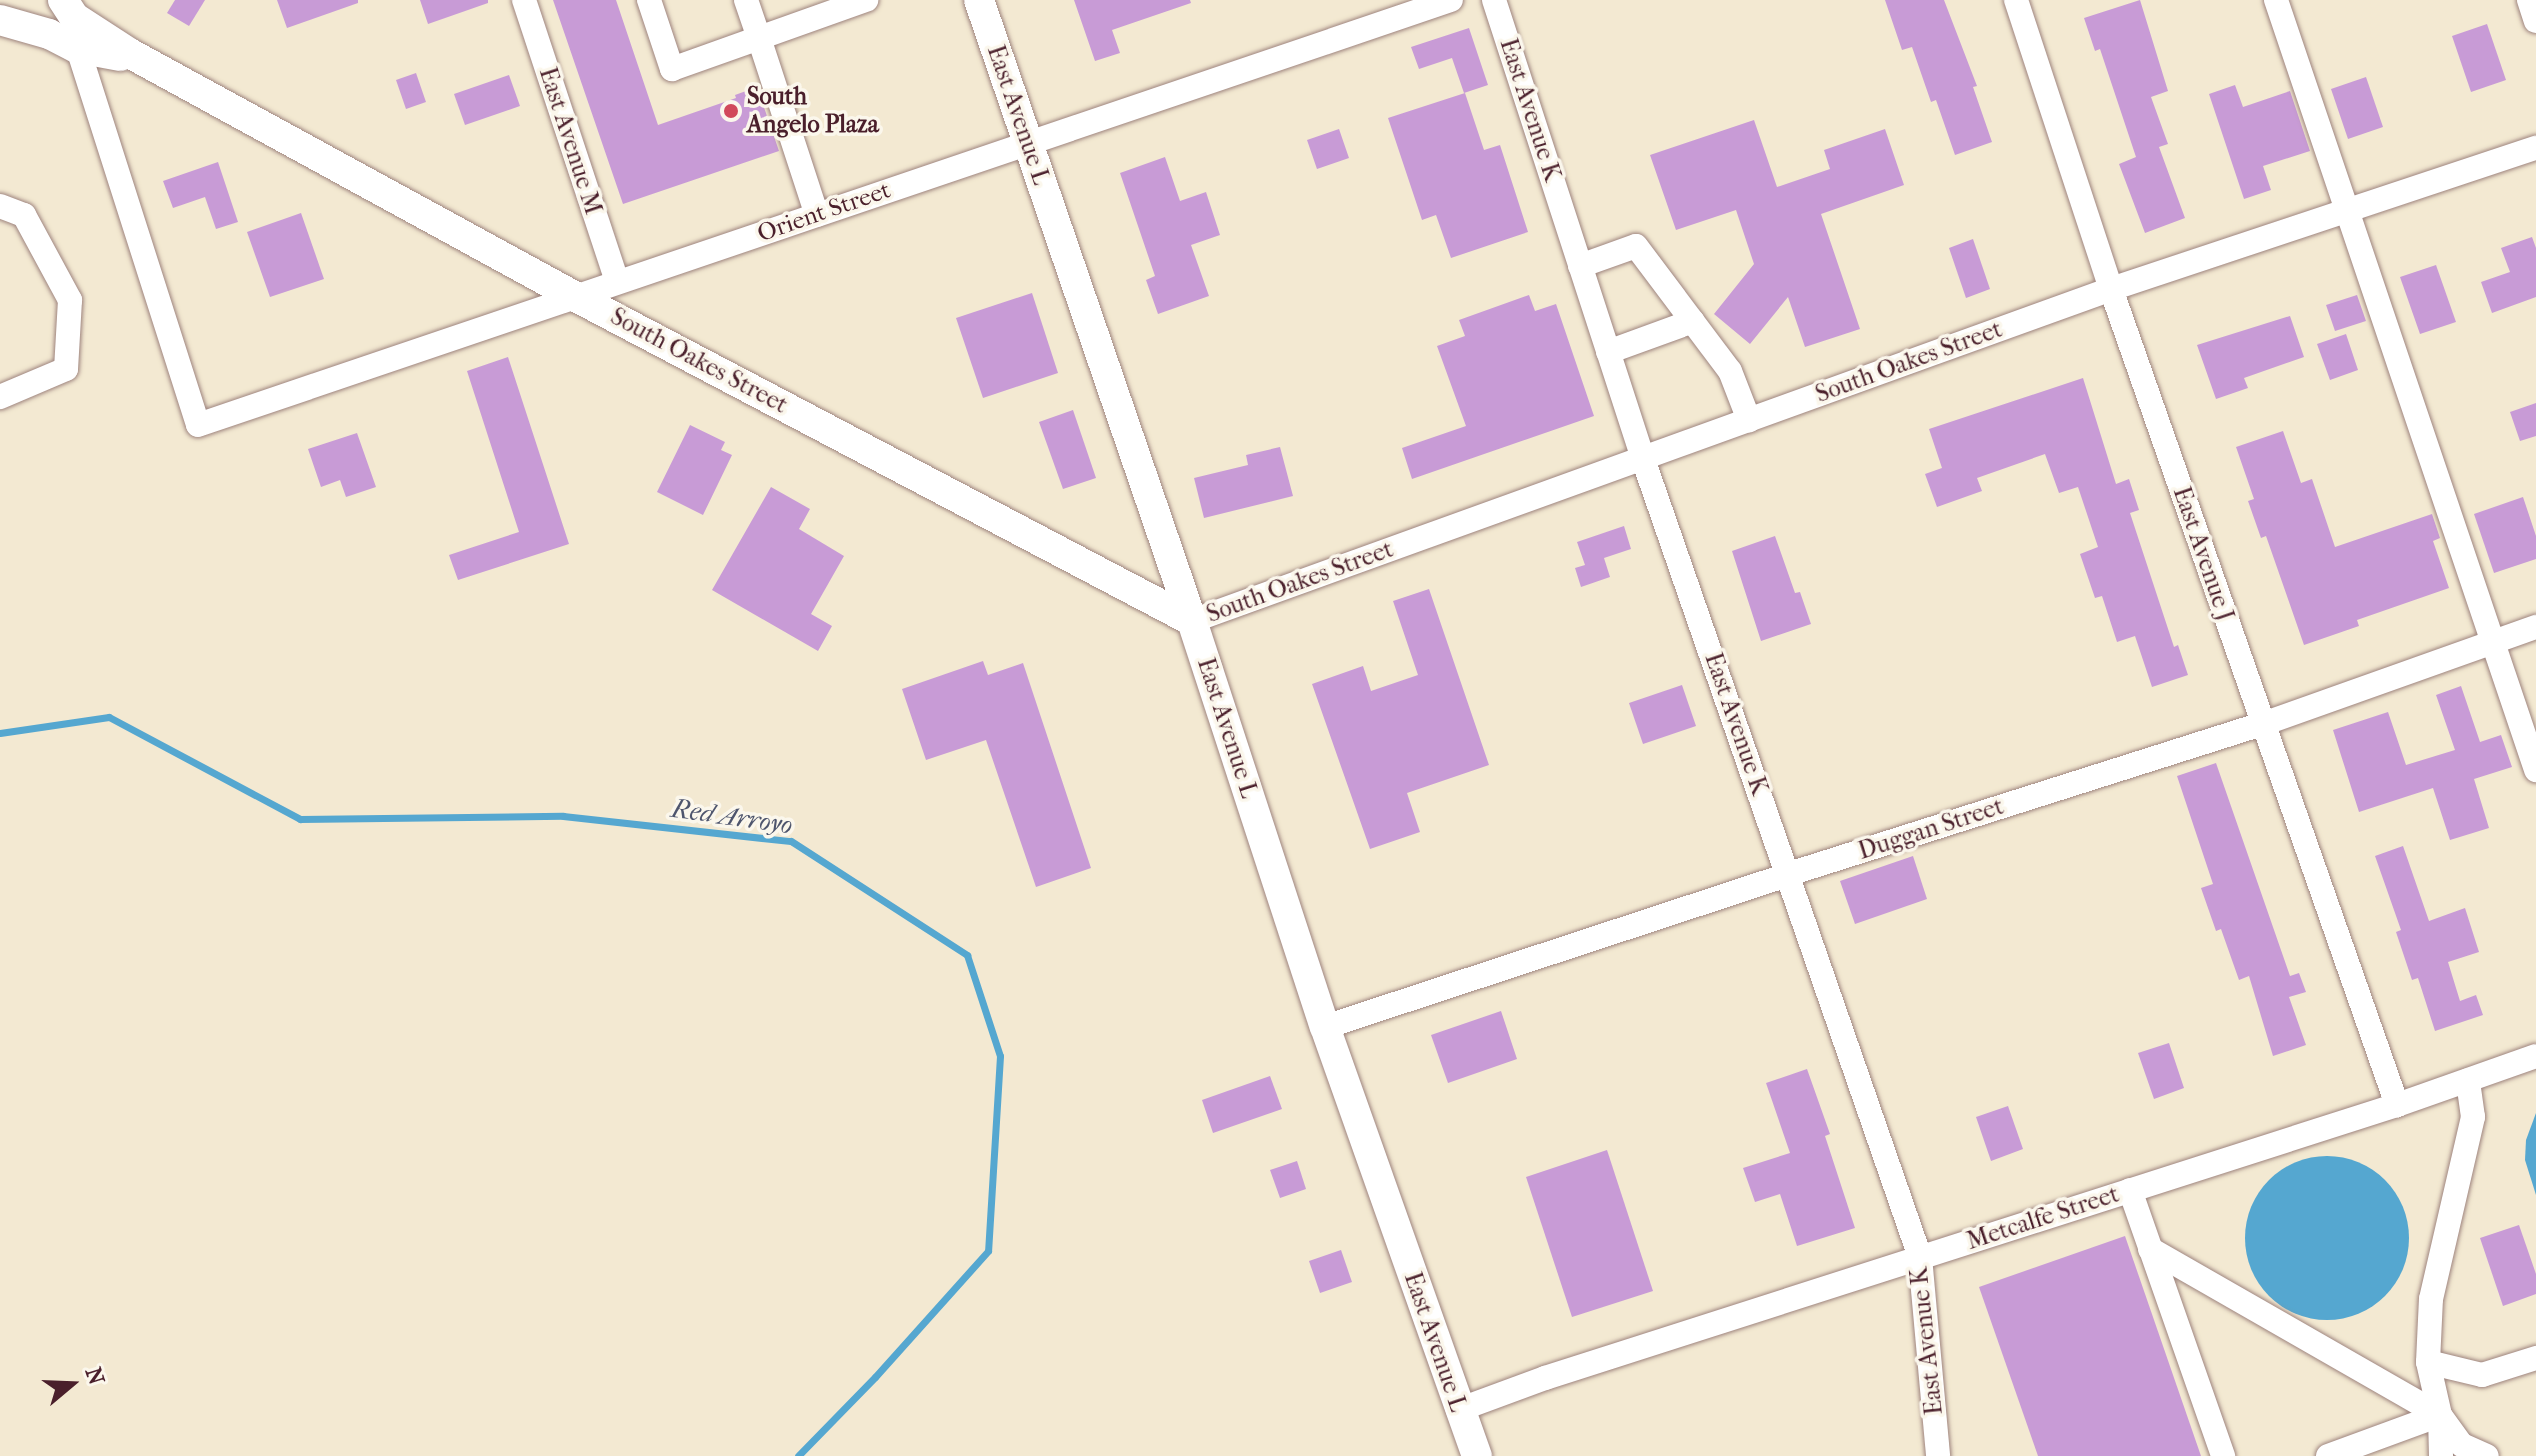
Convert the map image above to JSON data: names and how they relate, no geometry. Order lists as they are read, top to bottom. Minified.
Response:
{"streets":{"main road":["East Avenue L","South Oakes Street"],"street":["East Avenue K","East Avenue M","Orient Street","East Avenue J","Duggan Street","Metcalfe Street"]},"crossings":[["East Avenue K","South Oakes Street"],["East Avenue K","Duggan Street"],["East Avenue K","Metcalfe Street"],["East Avenue L","Orient Street"],["East Avenue L","South Oakes Street"],["East Avenue L","Duggan Street"],["East Avenue L","Metcalfe Street"],["East Avenue M","Orient Street"],["Orient Street","South Oakes Street"],["South Oakes Street","East Avenue J"],["East Avenue J","Duggan Street"],["East Avenue J","Metcalfe Street"]],"water":["Red Arroyo"],"places":["South Angelo Plaza"],"north":"right"}
